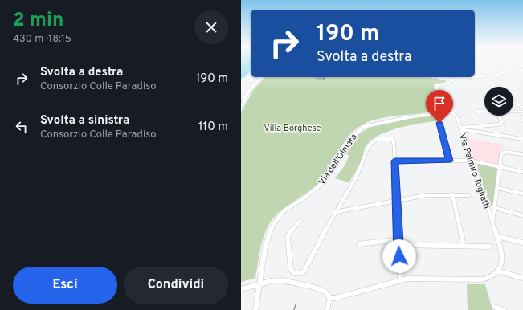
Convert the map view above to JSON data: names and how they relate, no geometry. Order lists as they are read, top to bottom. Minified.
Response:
{"streets":{"street":["Via dell'Olmata","Via Palmiro Togliatti"]},"crossings":[["Via dell'Olmata","Via Palmiro Togliatti"]],"parks":["Villa Borghese"],"page":{"heading":["2 min","430 m · 18:15"],"turn":["190 m","Svolta a destra"],"list":[{"name":"Svolta a destra","note":"Consorzio Colle Paradiso","value":"190 m"},{"name":"Svolta a sinistra","note":"Consorzio Colle Paradiso","value":"110 m"}],"buttons":["Esci","Condividi"]}}
